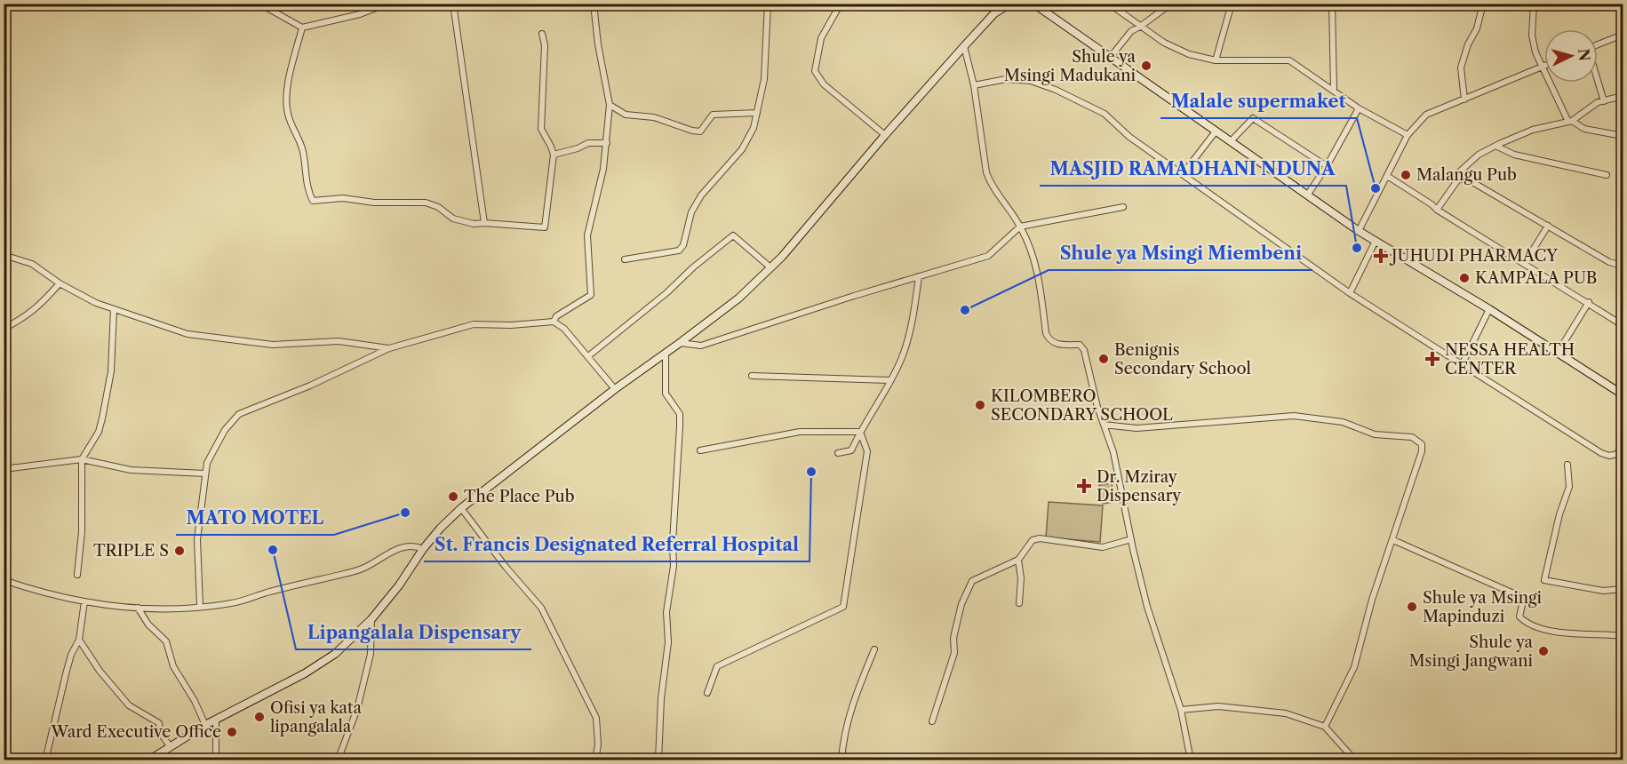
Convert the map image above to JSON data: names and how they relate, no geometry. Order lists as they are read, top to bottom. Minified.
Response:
{"places":{"other":["Shule ya Msingi Madukani","Malangu Pub","Malale supermaket","MASJID RAMADHANI NDUNA","KAMPALA PUB","Shule ya Msingi Miembeni","Benignis Secondary School","KILOMBERO SECONDARY SCHOOL","St. Francis Designated Referral Hospital","The Place Pub","MATO MOTEL","Lipangalala Dispensary","TRIPLE S","Shule ya Msingi Mapinduzi","Shule ya Msingi Jangwani","Ofisi ya kata lipangalala","Ward Executive Office"],"health":["JUHUDI PHARMACY","NESSA HEALTH CENTER","Dr. Mziray Dispensary"]},"north":"right"}
